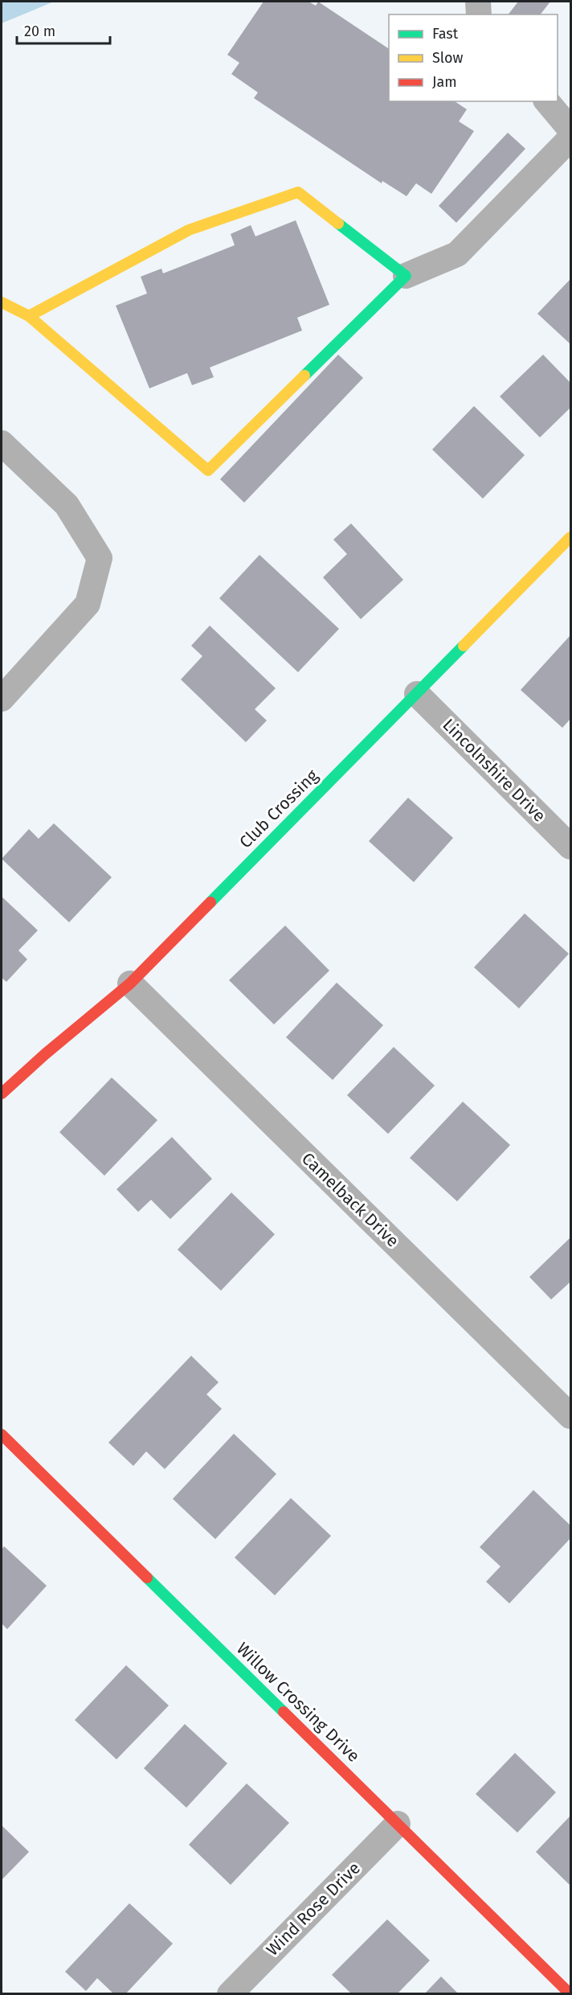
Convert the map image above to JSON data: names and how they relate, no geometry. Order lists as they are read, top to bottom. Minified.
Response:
{"streets":{"street":["Lincolnshire Drive","Club Crossing","Camelback Drive","Willow Crossing Drive","Wind Rose Drive"]},"crossings":[["Lincolnshire Drive","Club Crossing"],["Club Crossing","Camelback Drive"],["Willow Crossing Drive","Wind Rose Drive"]],"legend":["Fast","Slow","Jam"],"scale_bar":"20 m"}
